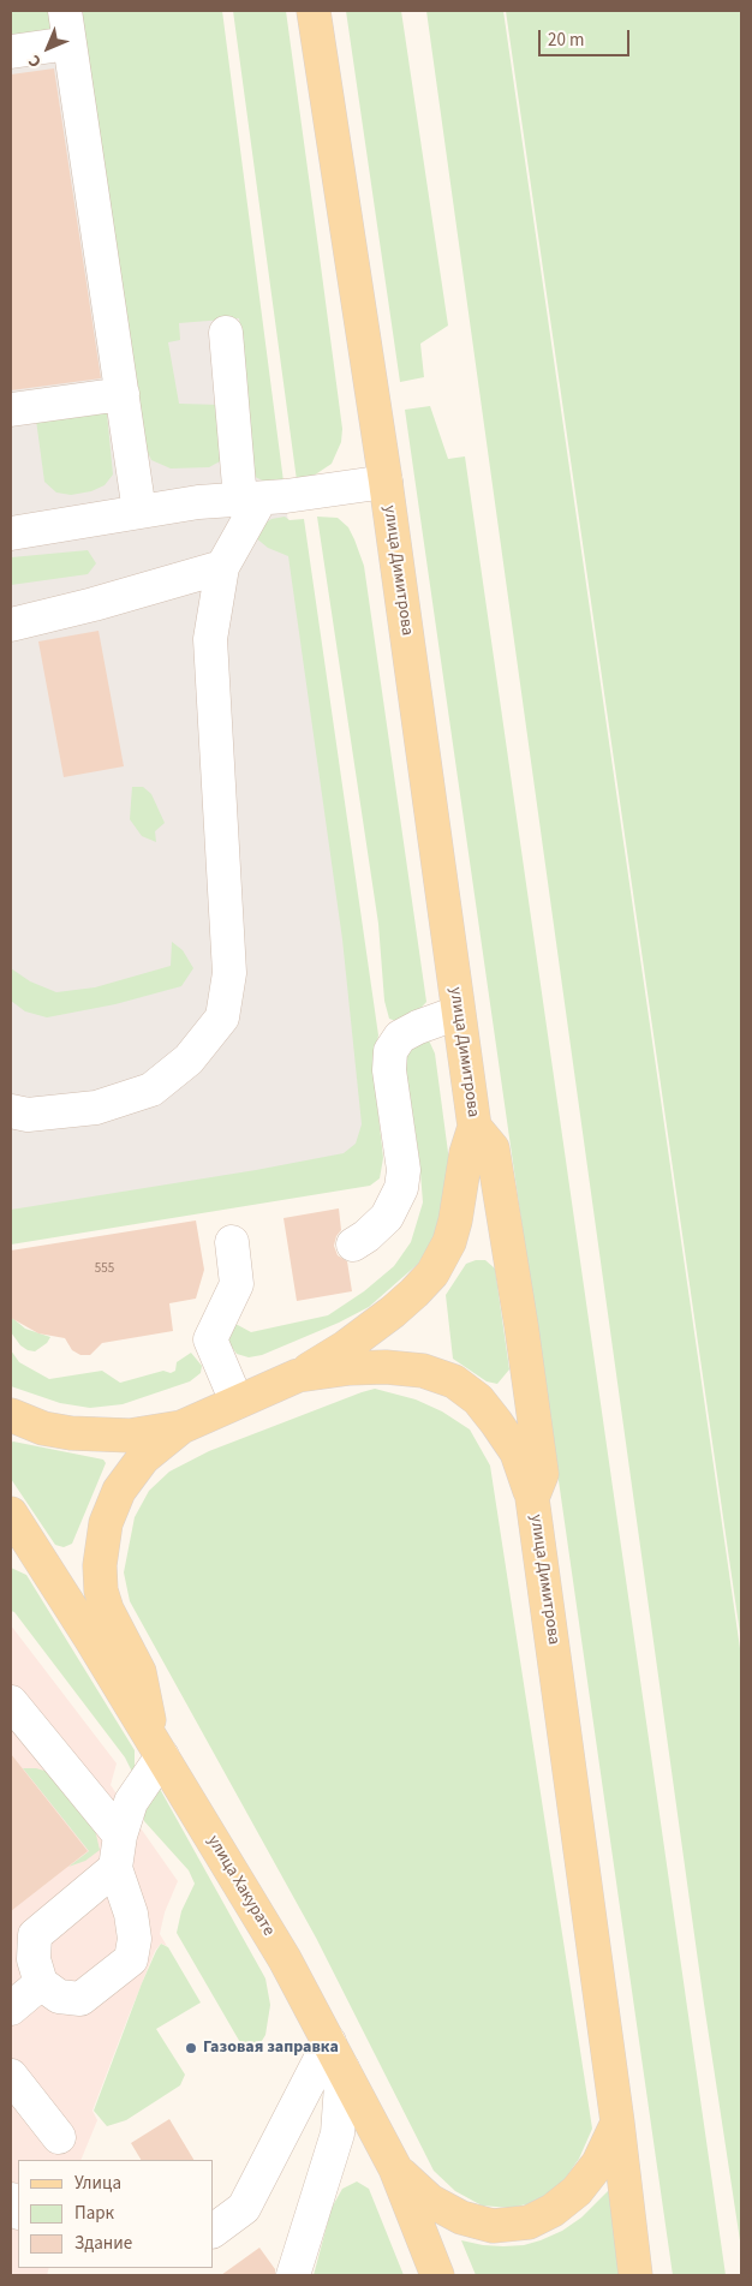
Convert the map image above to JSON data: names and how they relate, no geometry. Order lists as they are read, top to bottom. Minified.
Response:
{"streets":{"main road":["улица Димитрова","улица Хакурате"]},"places":["Газовая заправка"],"house_numbers":["555"],"legend":["Улица","Парк","Здание"],"scale_bar":"20 m","north":"bottom left"}
